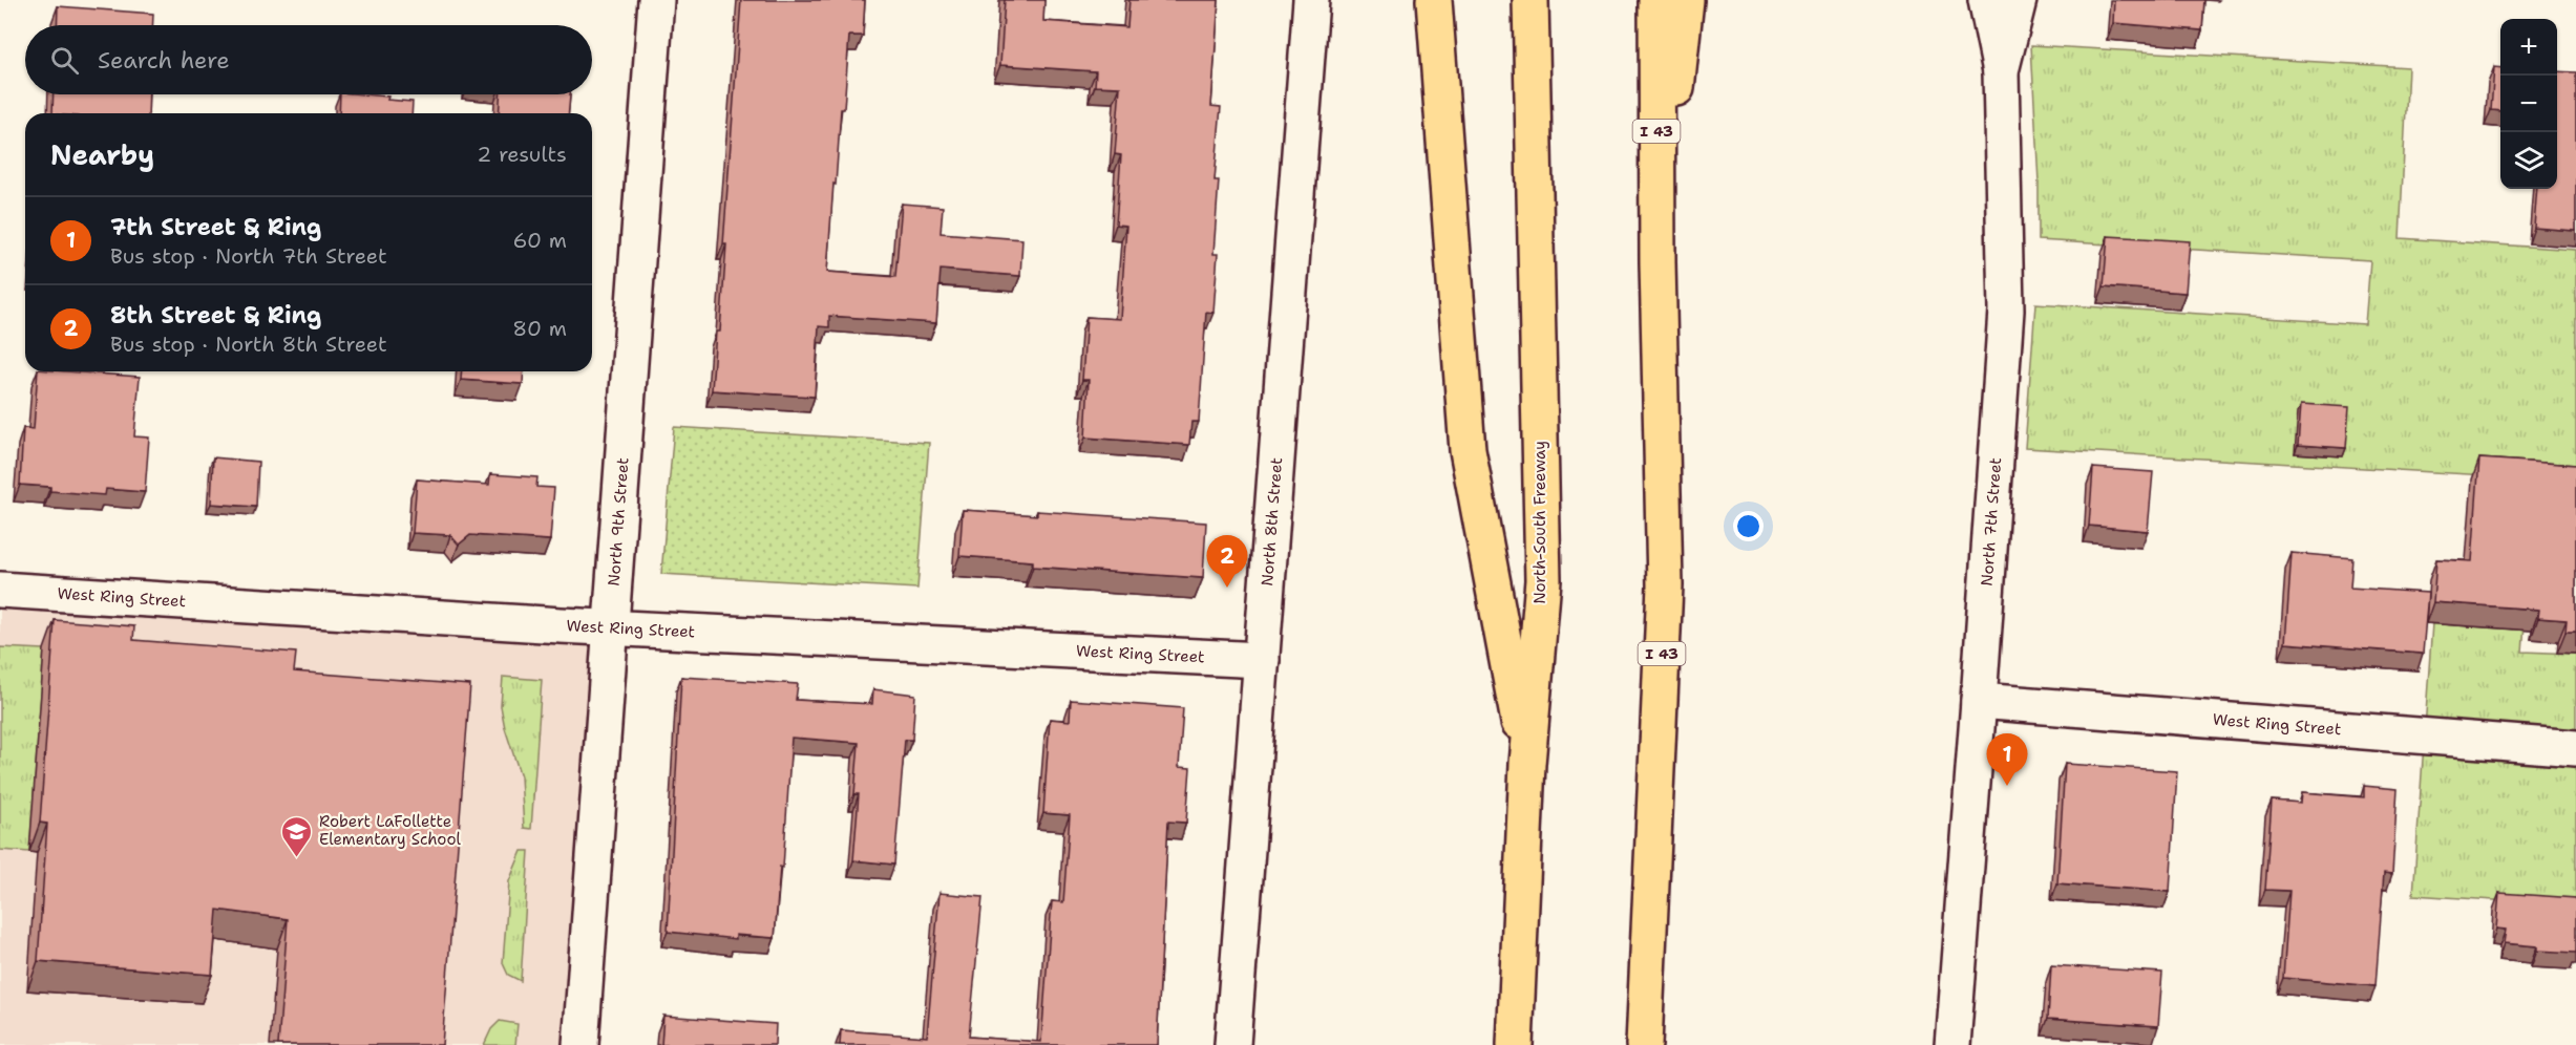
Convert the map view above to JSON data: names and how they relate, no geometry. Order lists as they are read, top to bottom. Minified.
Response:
{"streets":{"highway":["I 43","North-South Freeway"],"street":["North 7th Street","North 9th Street","North 8th Street","West Ring Street"]},"crossings":[["North 7th Street","West Ring Street"],["North 9th Street","West Ring Street"],["North 8th Street","West Ring Street"]],"places":{"school or university":["Robert LaFollette Elementary School"]},"page":{"map_buttons":["+","−"],"search":"Search here","heading":["Nearby","2 results"],"list":[{"mark":"1","name":"7th Street & Ring","note":"Bus stop · North 7th Street","value":"60 m"},{"mark":"2","name":"8th Street & Ring","note":"Bus stop · North 8th Street","value":"80 m"}],"pins":["2","1"]}}
